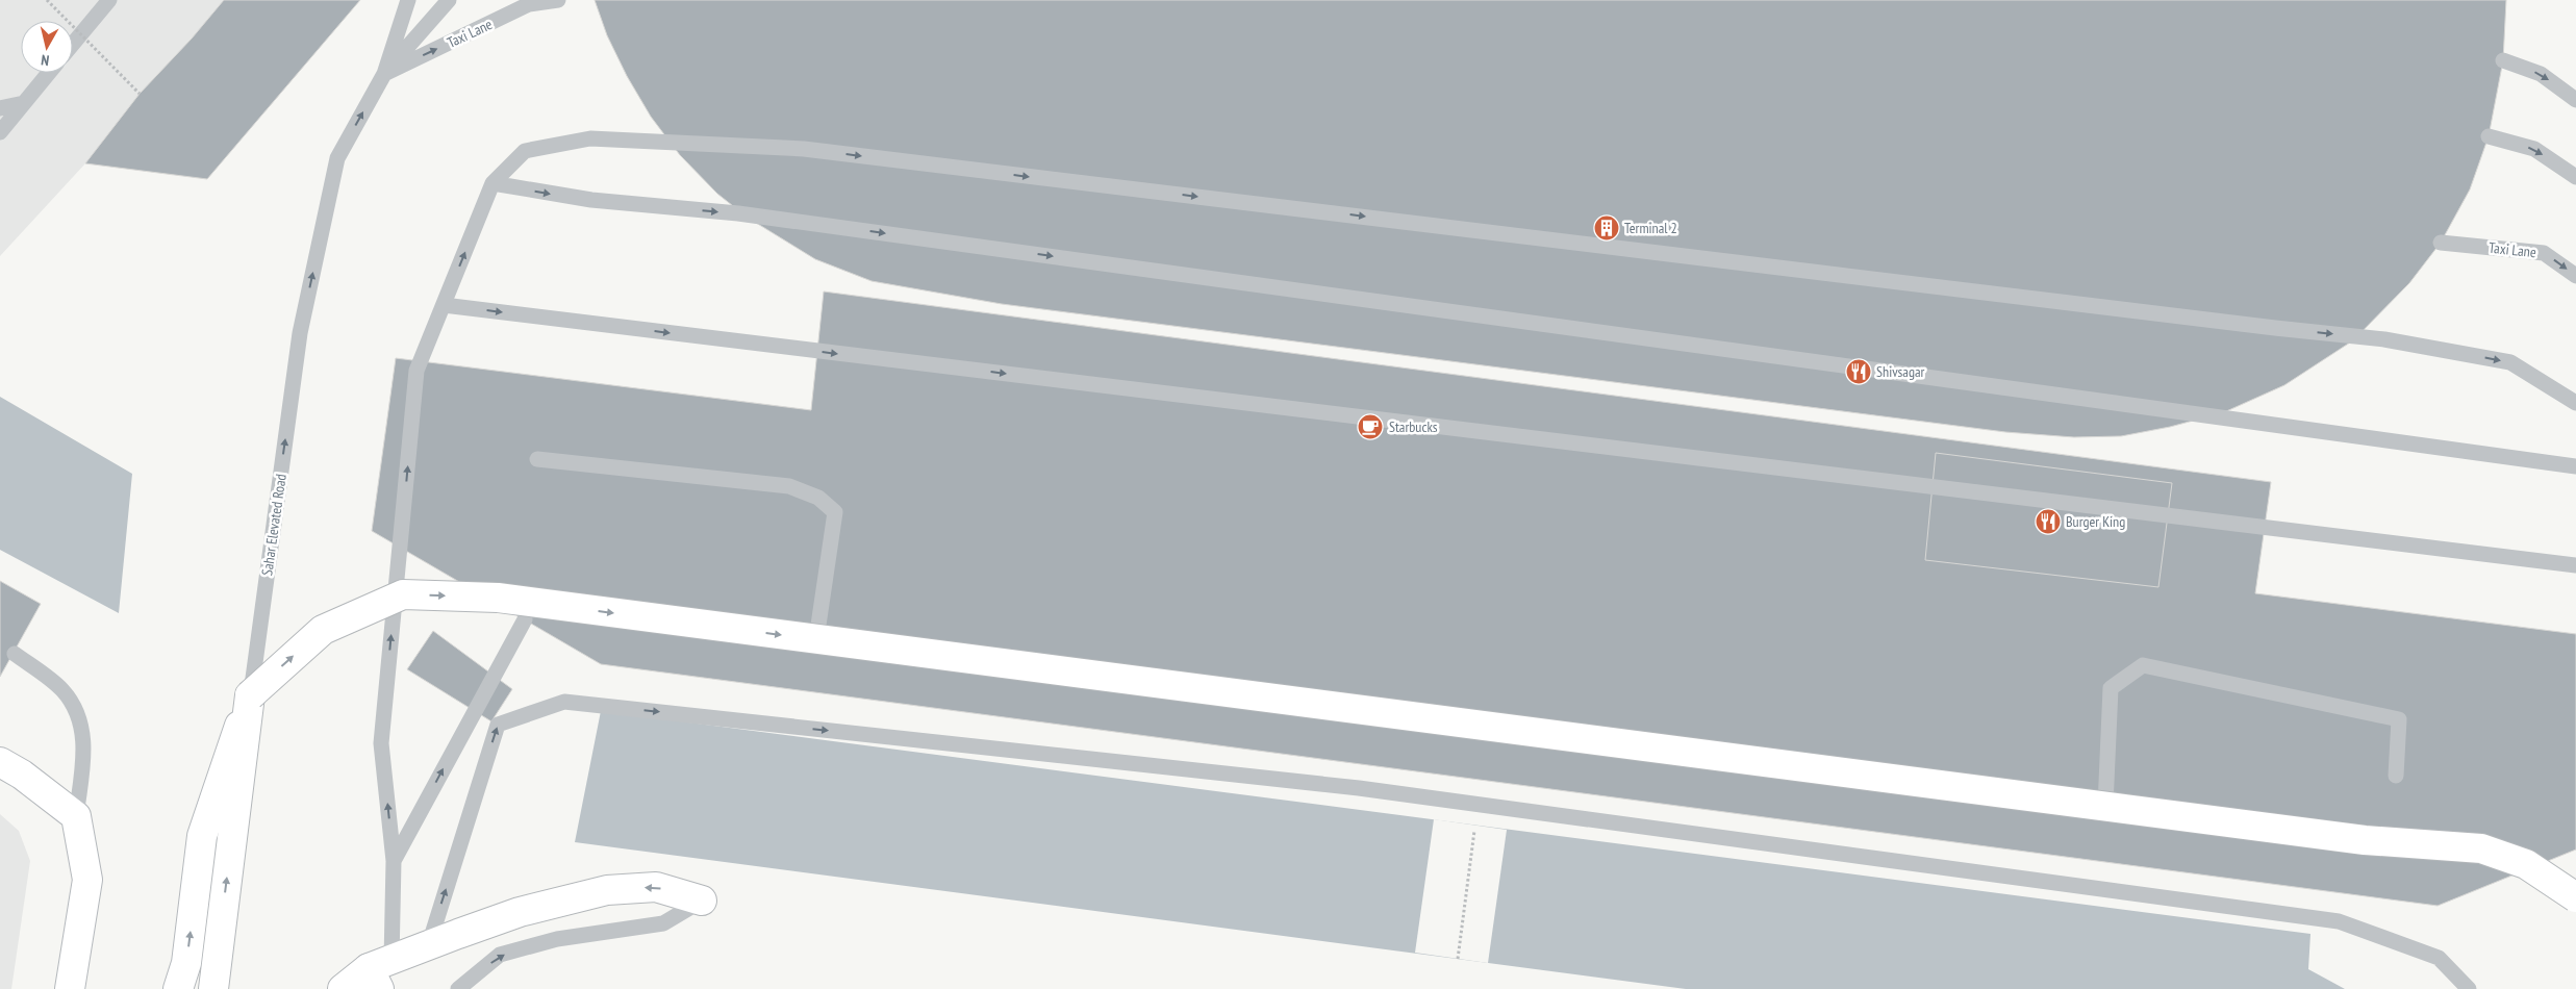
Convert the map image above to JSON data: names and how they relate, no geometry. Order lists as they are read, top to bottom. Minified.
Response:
{"streets":{"main road":["Sahar Elevated Road"],"lane":["Taxi Lane"]},"crossings":[["Taxi Lane","Sahar Elevated Road"]],"places":{"building":["Terminal 2"],"restaurant":["Shivsagar","Burger King"],"cafe":["Starbucks"]},"north":"bottom"}
